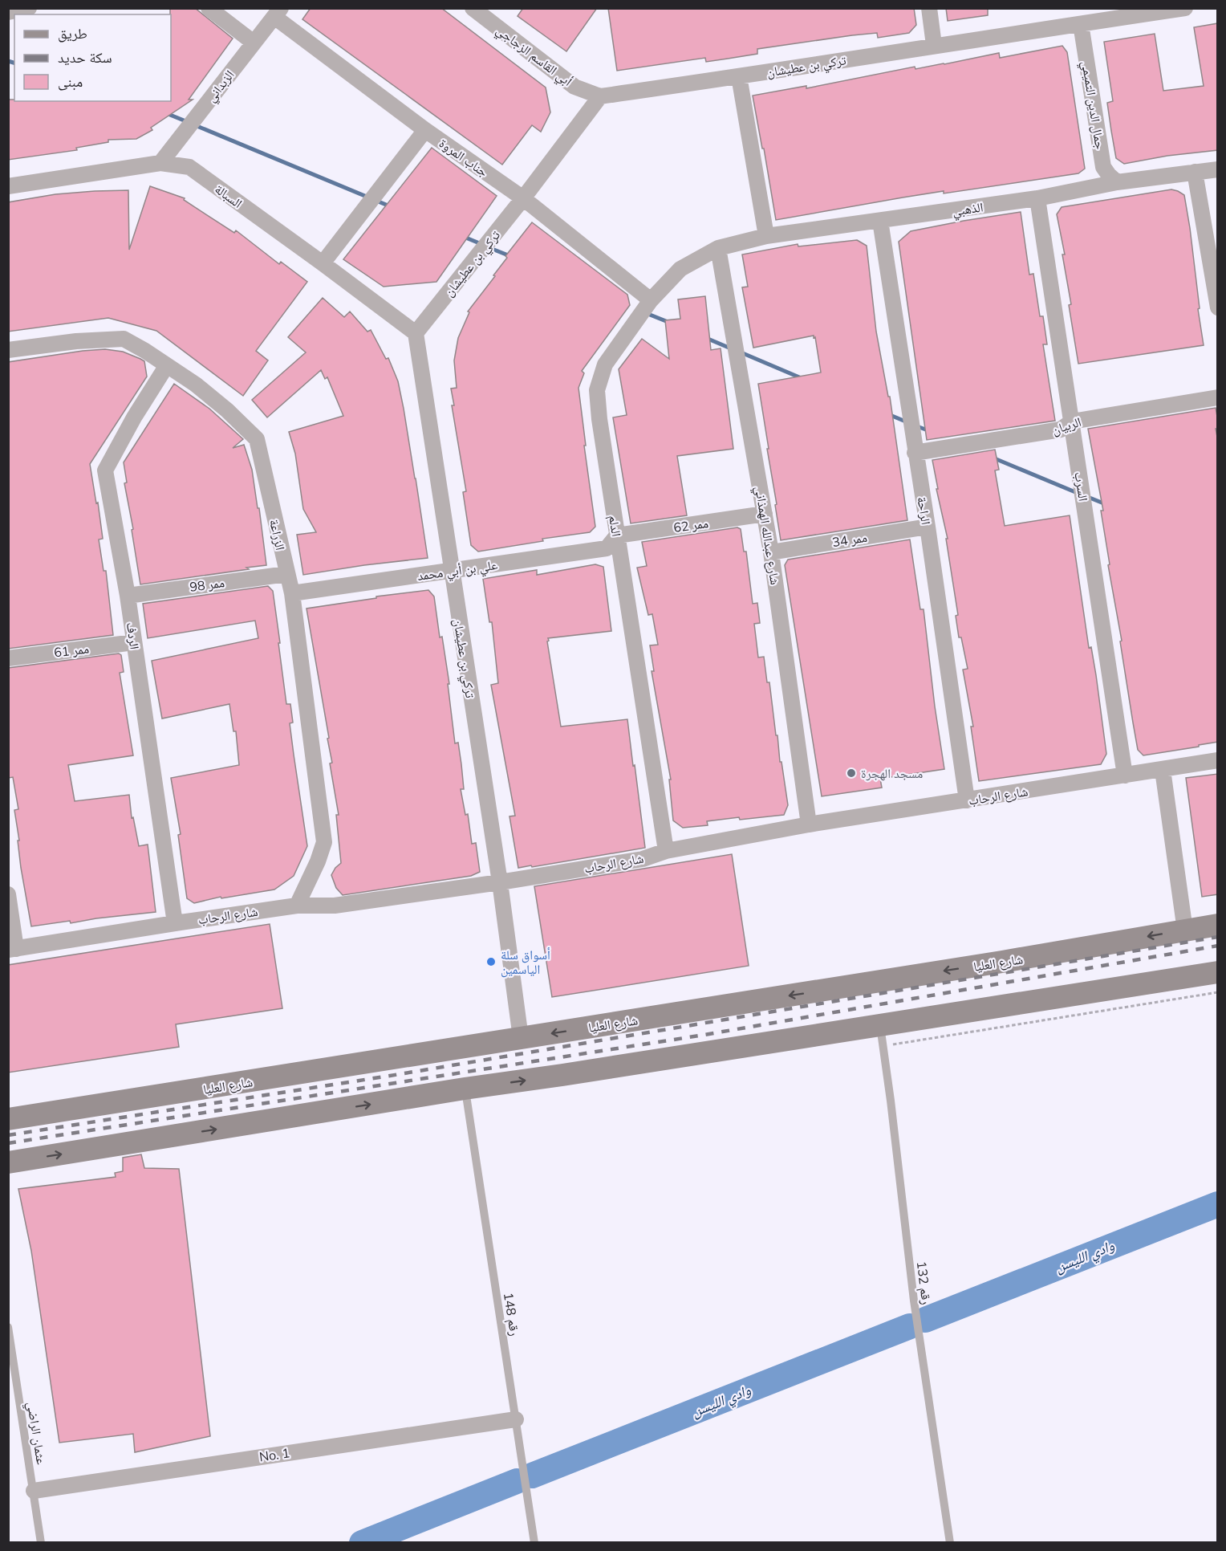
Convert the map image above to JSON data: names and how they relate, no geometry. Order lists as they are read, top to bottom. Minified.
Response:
{"streets":{"main road":["شارع العليا"],"street":["أبي القاسم الزجاجي","تركي بن عطيشان","الزبداني","جمال الدين التميمي","جناب المروة","السبالة","الذهبي","الربيان","السرب","الراحة","ممر 62","الدلم","الزراعة","شارع عبدالله الهمذاني","ممر 34","علي بن أبي محمد","ممر 98","الردف","ممر 61","شارع الرحاب","No. 1"],"lane":["رقم 132","رقم 148","عثمان الراضي"]},"crossings":[["أبي القاسم الزجاجي","تركي بن عطيشان"],["تركي بن عطيشان","جمال الدين التميمي"],["تركي بن عطيشان","جناب المروة"],["تركي بن عطيشان","السبالة"],["تركي بن عطيشان","علي بن أبي محمد"],["تركي بن عطيشان","شارع الرحاب"],["تركي بن عطيشان","شارع العليا"],["الزبداني","جناب المروة"],["الزبداني","السبالة"],["جمال الدين التميمي","الذهبي"],["جناب المروة","الدلم"],["الذهبي","السرب"],["الذهبي","الراحة"],["الذهبي","الدلم"],["الذهبي","شارع عبدالله الهمذاني"],["الربيان","السرب"],["الربيان","الراحة"],["السرب","شارع الرحاب"],["الراحة","ممر 34"],["الراحة","شارع الرحاب"],["ممر 62","الدلم"],["ممر 62","شارع عبدالله الهمذاني"],["ممر 62","علي بن أبي محمد"],["الدلم","شارع عبدالله الهمذاني"],["الدلم","علي بن أبي محمد"],["الدلم","شارع الرحاب"],["الزراعة","علي بن أبي محمد"],["الزراعة","ممر 98"],["الزراعة","الردف"],["الزراعة","شارع الرحاب"],["شارع عبدالله الهمذاني","ممر 34"],["شارع عبدالله الهمذاني","شارع الرحاب"],["ممر 98","الردف"],["الردف","ممر 61"],["الردف","شارع الرحاب"],["رقم 148","No. 1"],["عثمان الراضي","No. 1"]],"water":["وادي الليسن"],"places":["مسجد الهجرة","أسواق سلة الياسمين"],"legend":["طريق","سكة حديد","مبنى"]}
